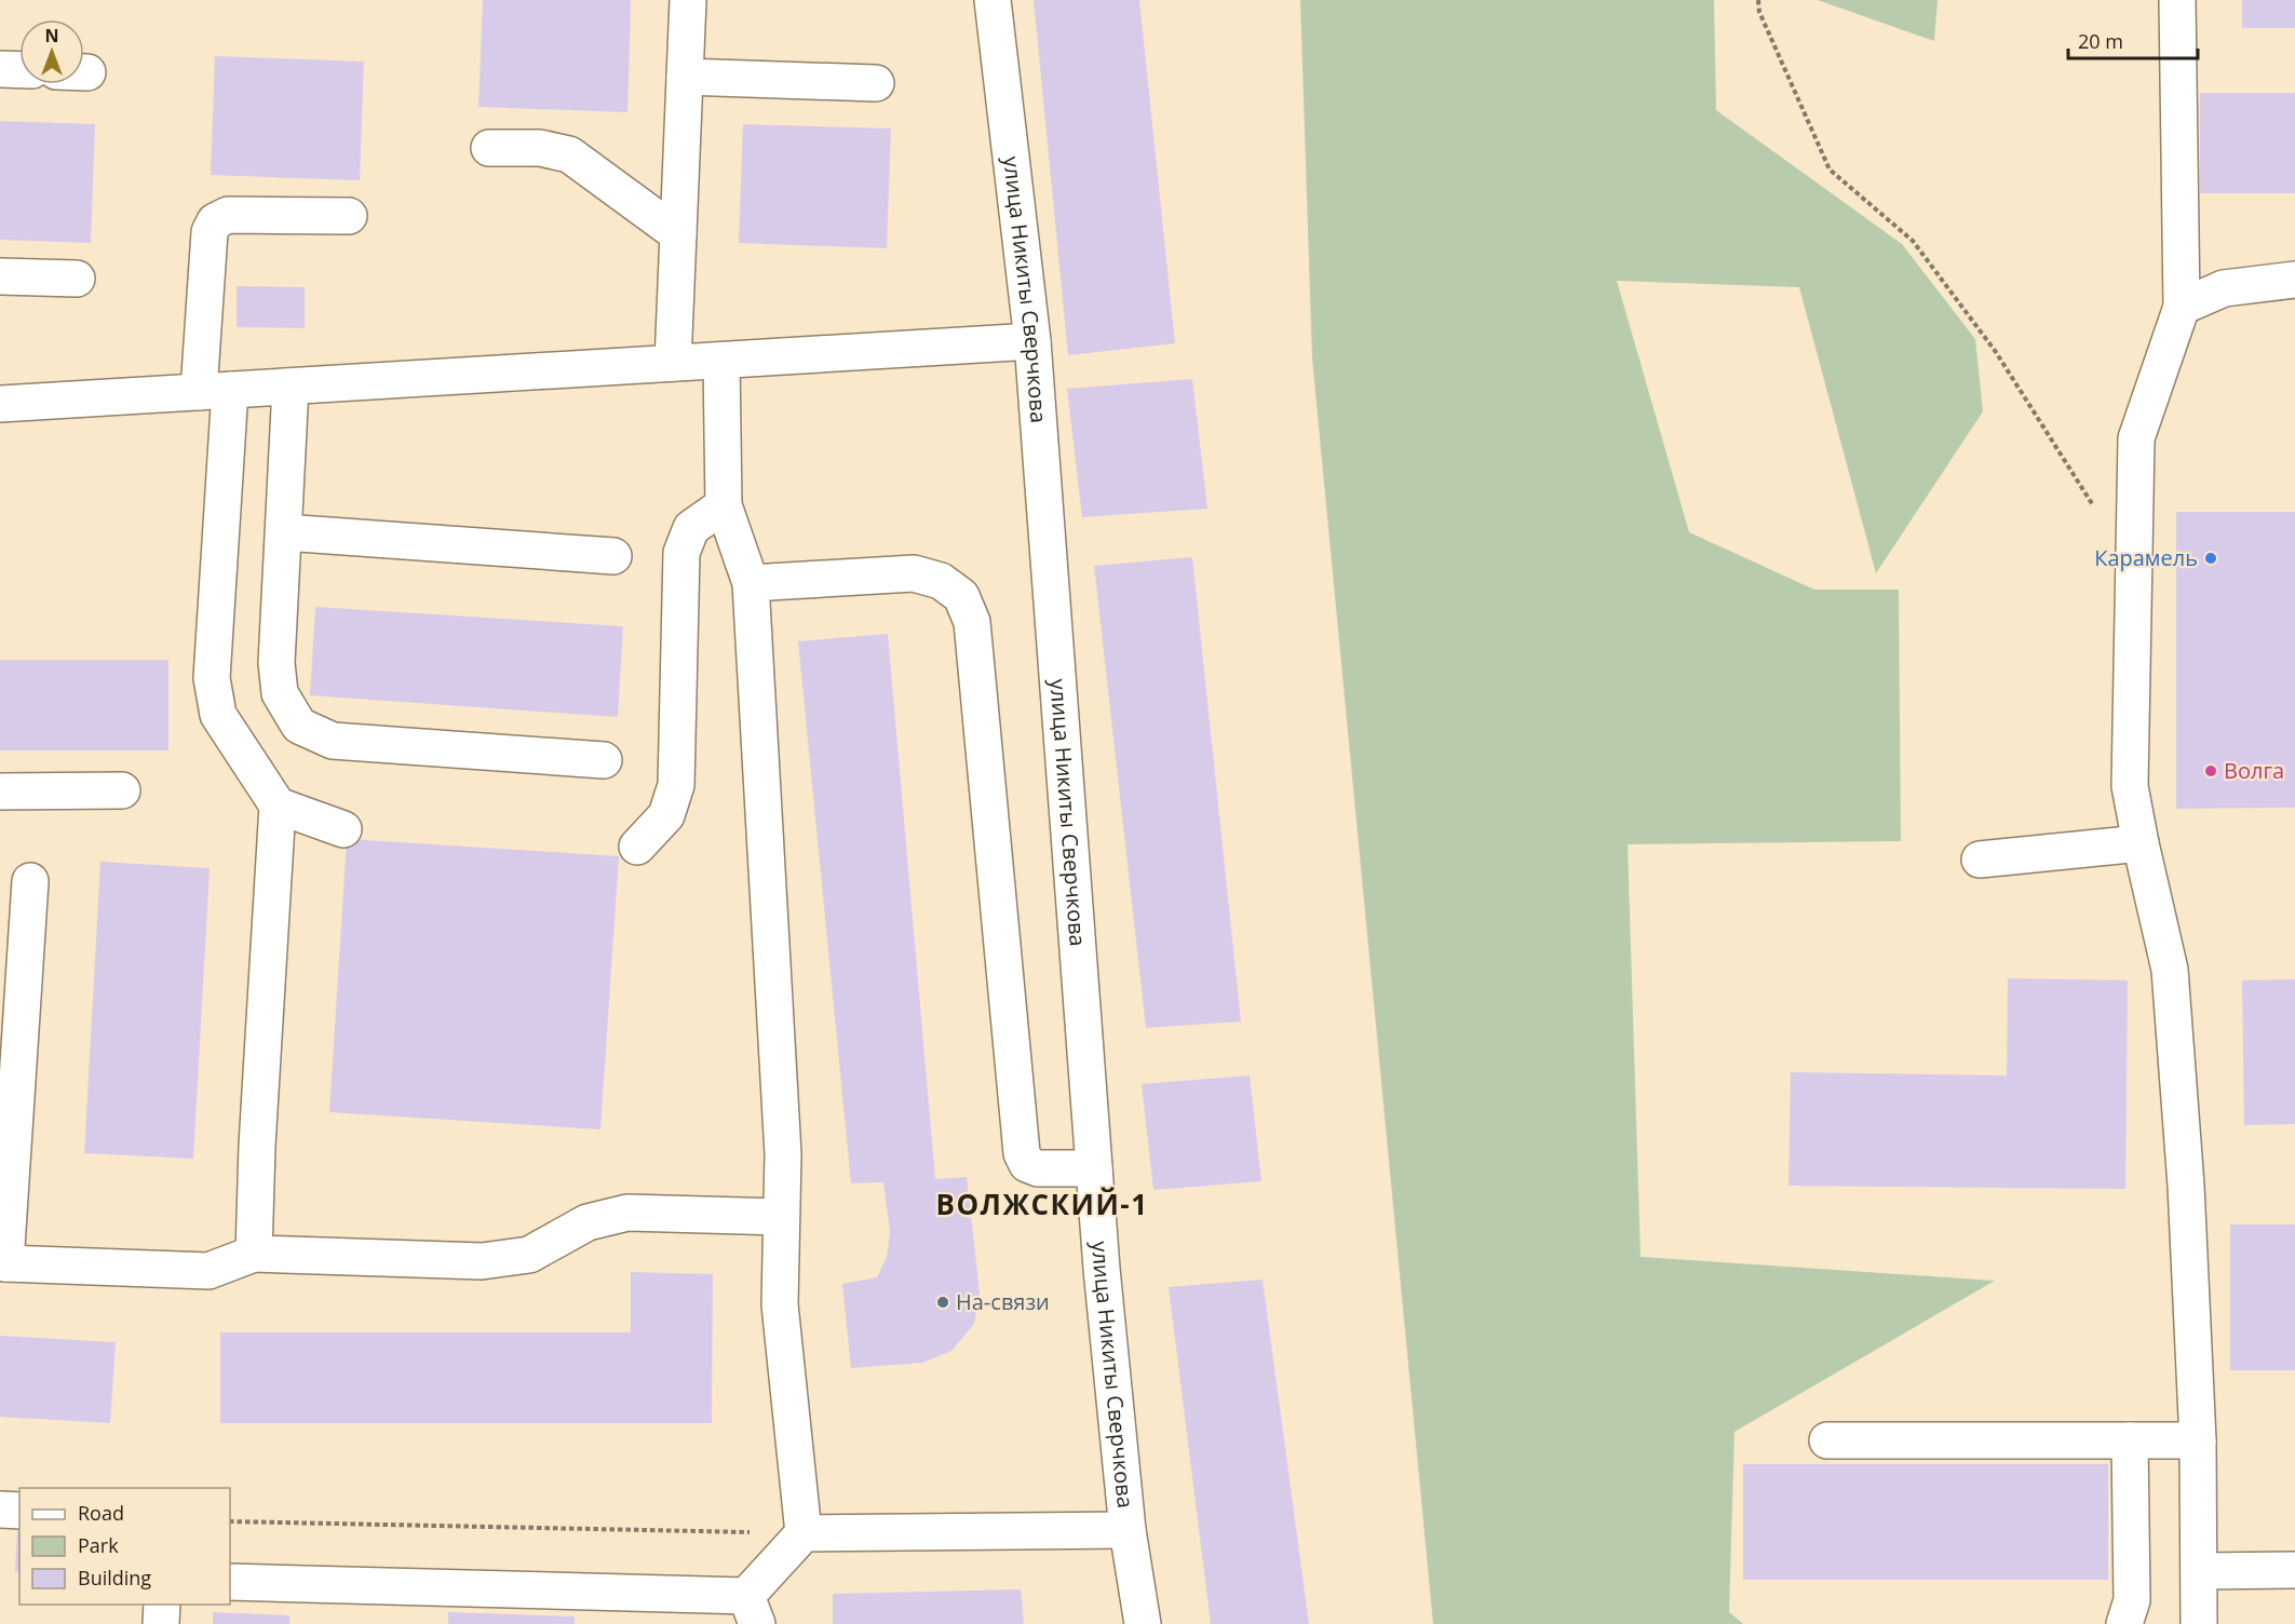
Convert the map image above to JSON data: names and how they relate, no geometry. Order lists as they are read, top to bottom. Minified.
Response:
{"streets":{"street":["улица Никиты Сверчкова"]},"districts":["ВОЛЖСКИЙ-1"],"places":["Карамель","Волга","На-связи"],"legend":["Road","Park","Building"],"scale_bar":"20 m","north":"top"}
